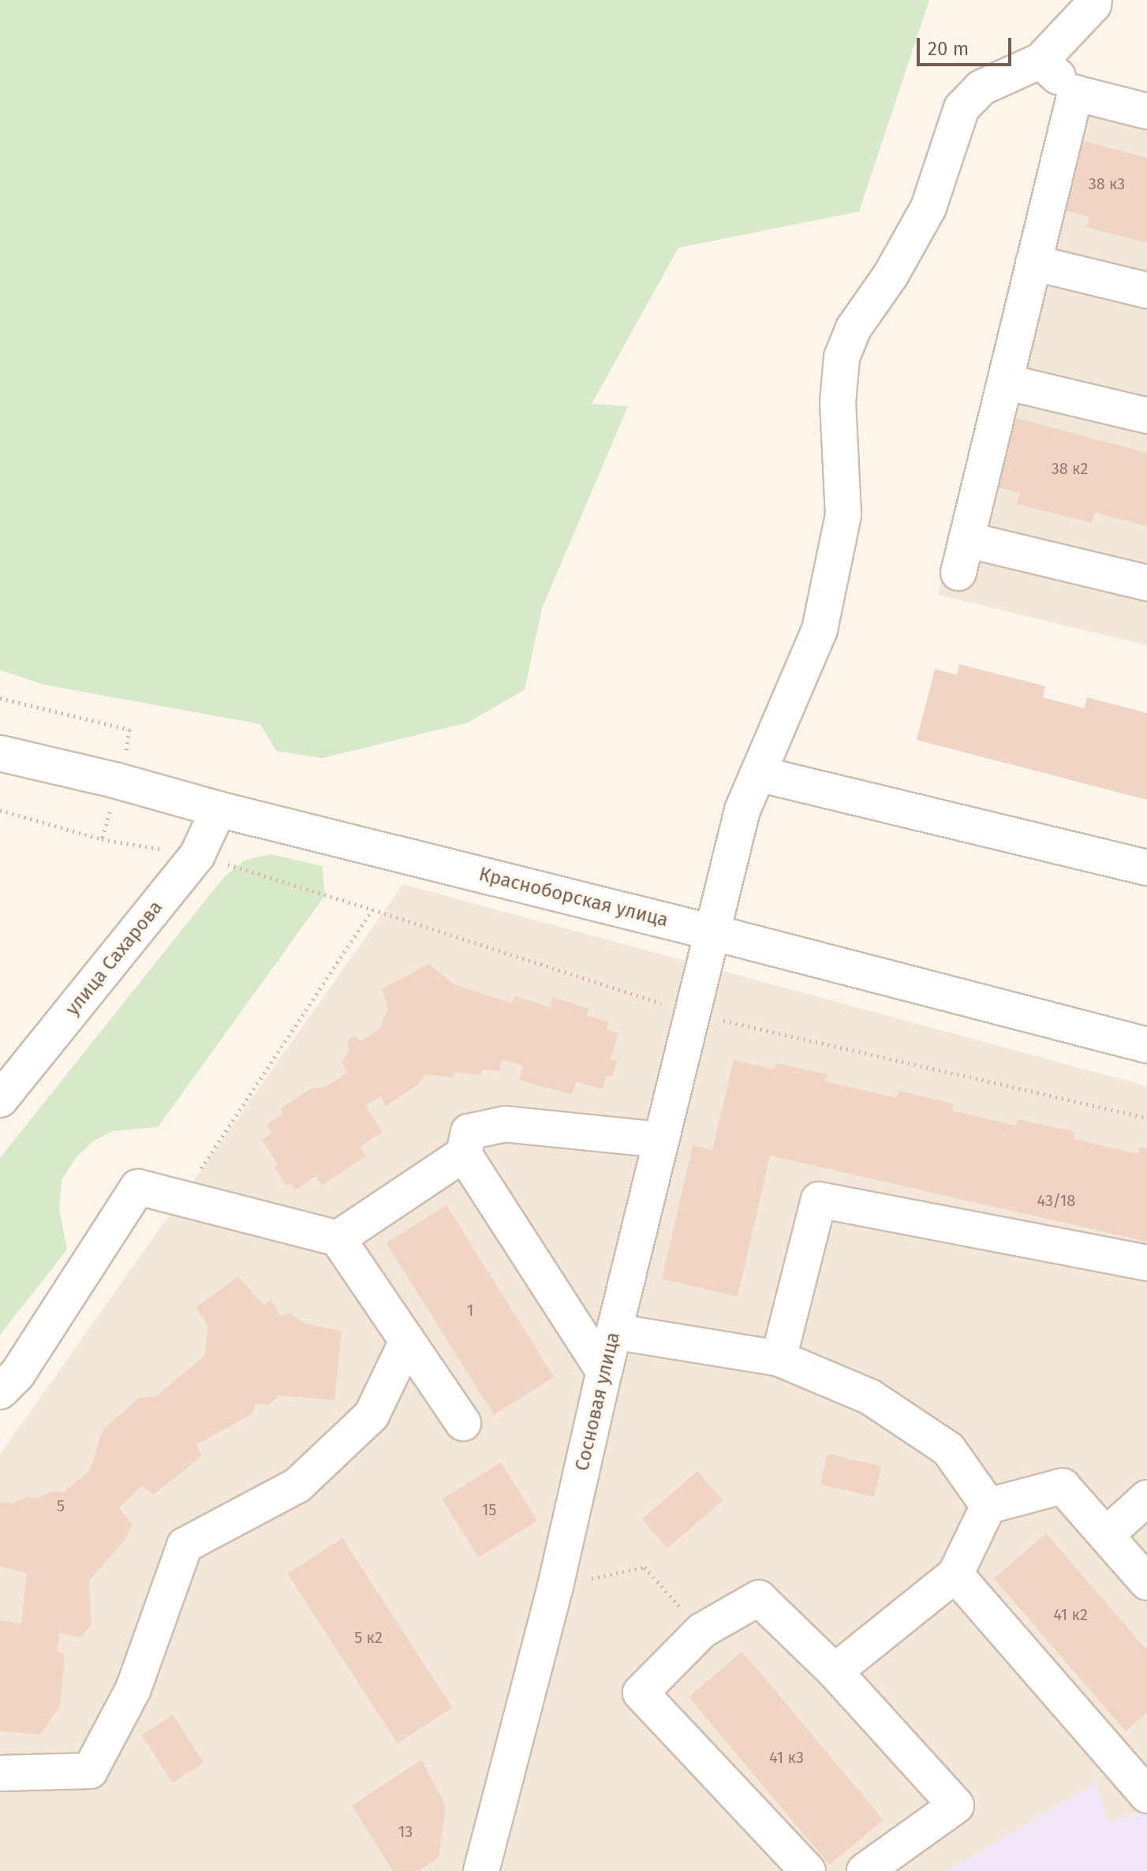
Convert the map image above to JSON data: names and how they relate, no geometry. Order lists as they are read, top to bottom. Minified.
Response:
{"streets":{"street":["Красноборская улица","улица Сахарова","Сосновая улица"]},"crossings":[["Красноборская улица","улица Сахарова"],["Красноборская улица","Сосновая улица"]],"house_numbers":["38 к3","38 к2","43/18","1","5","15","41 к2","5 к2","41 к3","13"],"scale_bar":"20 m"}
